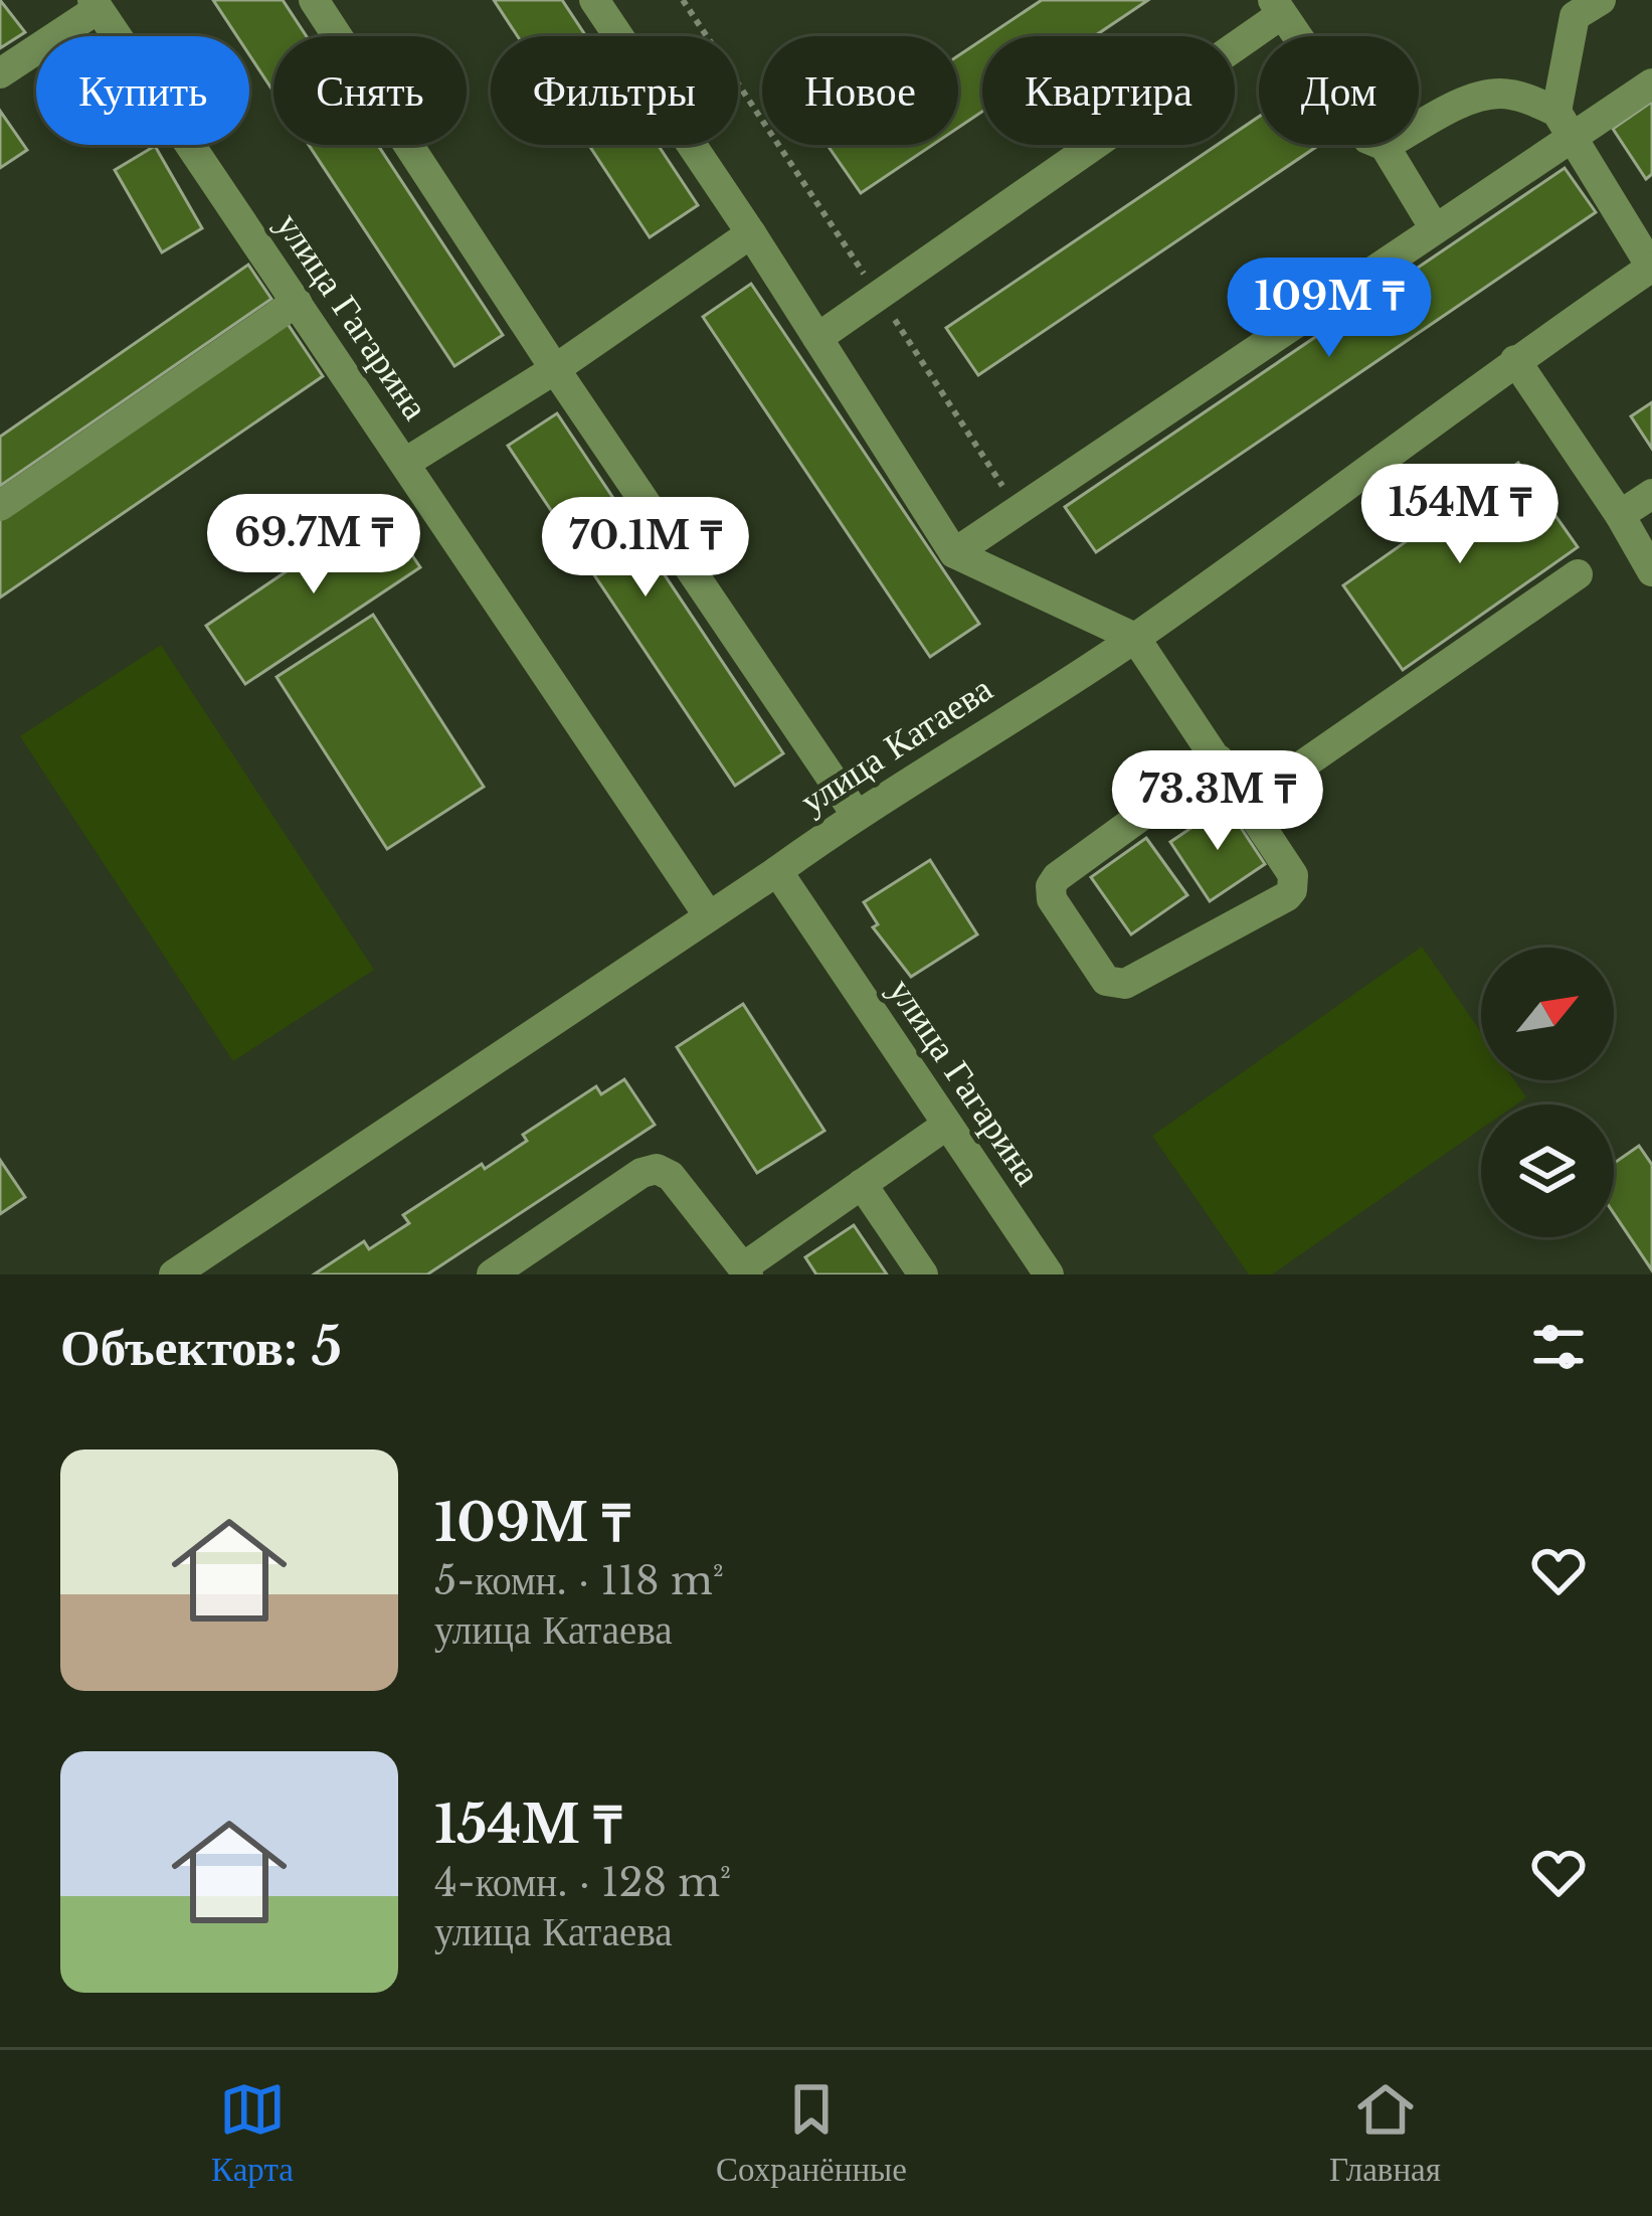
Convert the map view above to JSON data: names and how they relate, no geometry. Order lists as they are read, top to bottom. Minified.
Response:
{"streets":{"street":["улица Гагарина","улица Катаева"]},"crossings":[["улица Гагарина","улица Катаева"]],"north":"top right","page":{"chip":["Купить","Снять","Фильтры","Новое","Квартира","Дом"],"price":["109M ₸","154M ₸","69.7M ₸","70.1M ₸","73.3M ₸"],"heading":"Объектов: 5","list":[{"name":"109M ₸","note":"5-комн. · 118 m² · улица Катаева"},{"name":"154M ₸","note":"4-комн. · 128 m² · улица Катаева"}],"tabs":["Карта","Сохранённые","Главная"]}}
